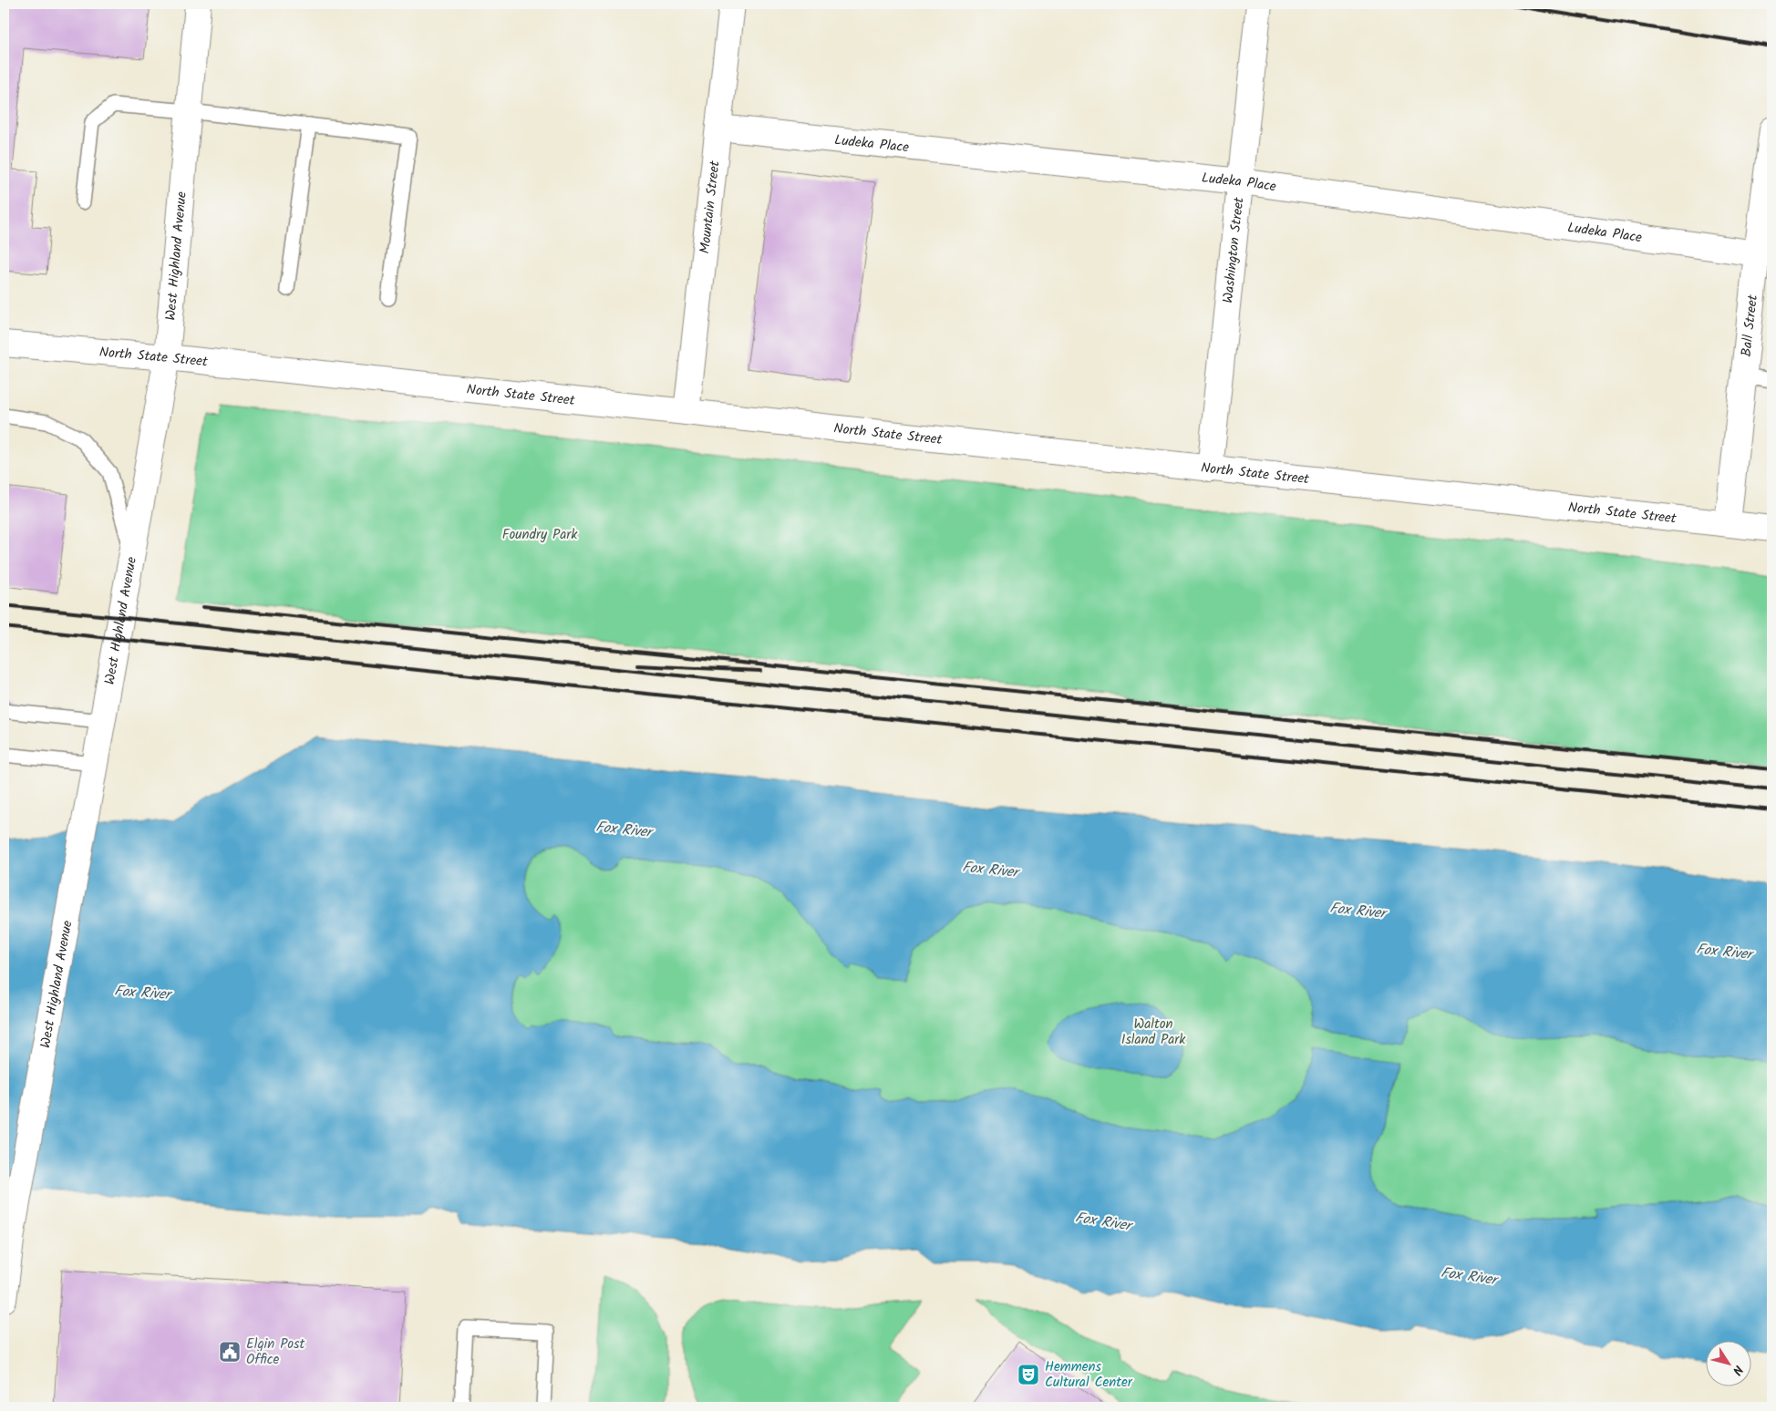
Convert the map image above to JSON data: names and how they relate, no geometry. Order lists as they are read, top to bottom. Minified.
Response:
{"streets":{"main road":["Ludeka Place","Mountain Street","Washington Street","West Highland Avenue","Ball Street","North State Street"]},"crossings":[["Ludeka Place","Mountain Street"],["Ludeka Place","Washington Street"],["Ludeka Place","Ball Street"],["Mountain Street","North State Street"],["Washington Street","North State Street"],["West Highland Avenue","North State Street"],["Ball Street","North State Street"]],"water":["Fox River"],"parks":["Foundry Park","Walton Island Park"],"places":{"public building":["Elgin Post Office"],"theatre":["Hemmens Cultural Center"]},"north":"bottom right"}
